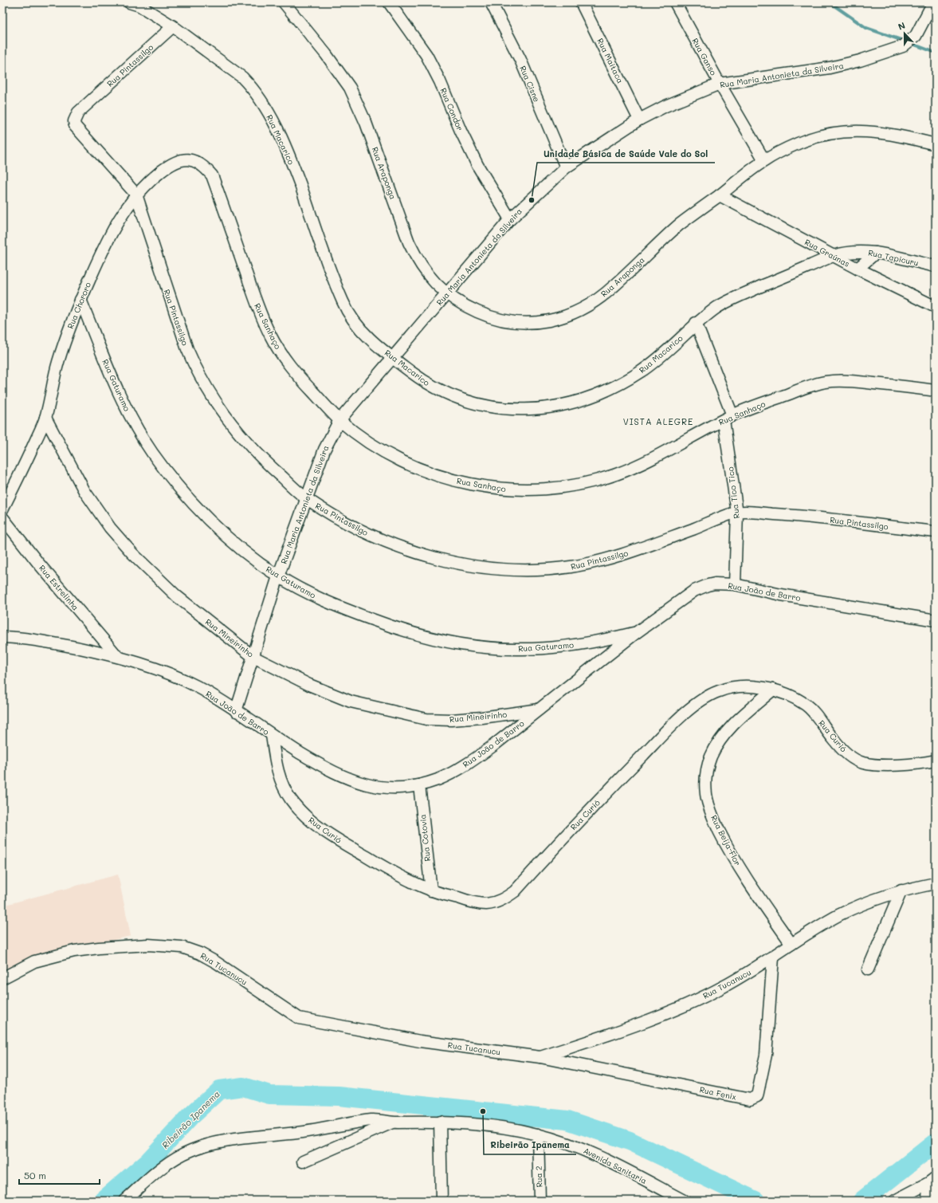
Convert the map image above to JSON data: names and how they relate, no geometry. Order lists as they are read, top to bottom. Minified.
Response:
{"streets":{"street":["Rua Ganso","Rua Maitaca","Rua Pintassilgo","Rua Maria Antonieta da Silveira","Rua Cisne","Rua Condor","Rua Macarico","Rua Araponga","Rua Graúnas","Rua Tapicuru","Rua Chororo","Rua Sanhaço","Rua Gaturamo","Rua Tico Tico","Rua Estrelinha","Rua João de Barro","Rua Mineirinho","Rua Curió","Rua Cotovia","Rua Beija-Flor","Rua Tucanucu","Rua Fenix","Avenida Sanitaria","Rua 2"]},"crossings":[["Rua Ganso","Rua Maria Antonieta da Silveira"],["Rua Ganso","Rua Araponga"],["Rua Maitaca","Rua Maria Antonieta da Silveira"],["Rua Pintassilgo","Rua Maria Antonieta da Silveira"],["Rua Pintassilgo","Rua Macarico"],["Rua Pintassilgo","Rua Chororo"],["Rua Pintassilgo","Rua Tico Tico"],["Rua Maria Antonieta da Silveira","Rua Cisne"],["Rua Maria Antonieta da Silveira","Rua Condor"],["Rua Maria Antonieta da Silveira","Rua Macarico"],["Rua Maria Antonieta da Silveira","Rua Araponga"],["Rua Maria Antonieta da Silveira","Rua Sanhaço"],["Rua Maria Antonieta da Silveira","Rua Gaturamo"],["Rua Maria Antonieta da Silveira","Rua João de Barro"],["Rua Maria Antonieta da Silveira","Rua Mineirinho"],["Rua Macarico","Rua Graúnas"],["Rua Macarico","Rua Tapicuru"],["Rua Macarico","Rua Tico Tico"],["Rua Araponga","Rua Graúnas"],["Rua Graúnas","Rua Tapicuru"],["Rua Chororo","Rua Sanhaço"],["Rua Chororo","Rua Gaturamo"],["Rua Chororo","Rua Mineirinho"],["Rua Sanhaço","Rua Tico Tico"],["Rua Gaturamo","Rua João de Barro"],["Rua Tico Tico","Rua João de Barro"],["Rua Estrelinha","Rua João de Barro"],["Rua João de Barro","Rua Mineirinho"],["Rua João de Barro","Rua Curió"],["Rua João de Barro","Rua Cotovia"],["Rua Curió","Rua Cotovia"],["Rua Curió","Rua Beija-Flor"],["Rua Beija-Flor","Rua Tucanucu"],["Rua Tucanucu","Rua Fenix"],["Avenida Sanitaria","Rua 2"]],"districts":["VISTA ALEGRE"],"water":["Ribeirão Ipanema"],"places":["Unidade Básica de Saúde Vale do Sol","Ribeirão Ipanema"],"scale_bar":"50 m","north":"top"}
